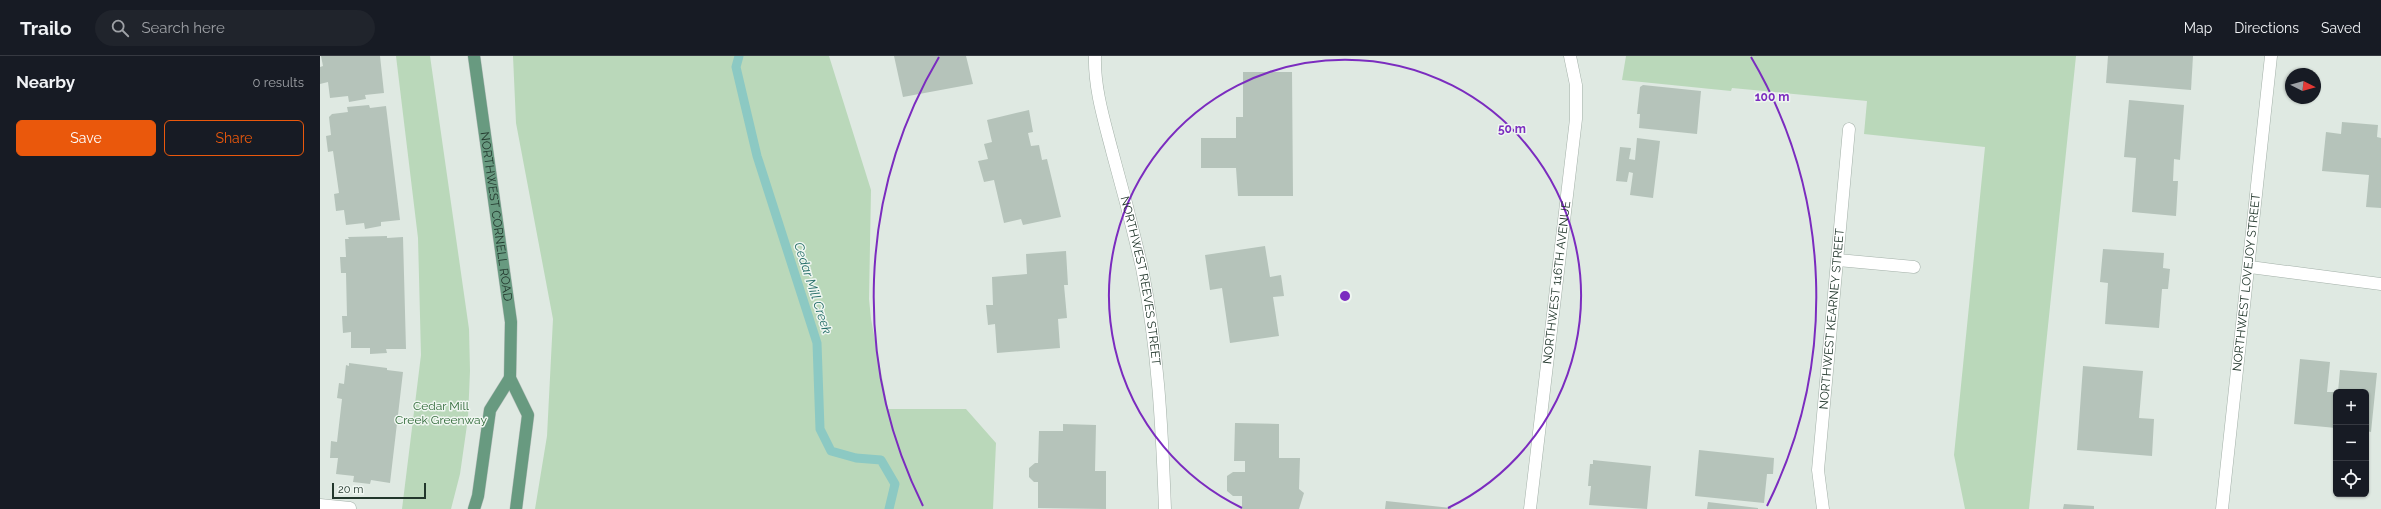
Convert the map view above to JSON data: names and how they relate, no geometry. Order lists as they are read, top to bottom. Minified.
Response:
{"streets":{"main road":["NORTHWEST CORNELL ROAD"],"street":["NORTHWEST REEVES STREET","NORTHWEST 116TH AVENUE","NORTHWEST LOVEJOY STREET","NORTHWEST KEARNEY STREET"]},"water":["Cedar Mill Creek"],"parks":["Cedar Mill Creek Greenway"],"scale_bar":"20 m","north":"right","page":{"header":"Trailo","search":"Search here","nav":["Map","Directions","Saved"],"heading":["Nearby","0 results"],"buttons":["Save","Share"],"map_buttons":["+","−"],"scale":"20 m"},"rings":["100 m","50 m"]}
